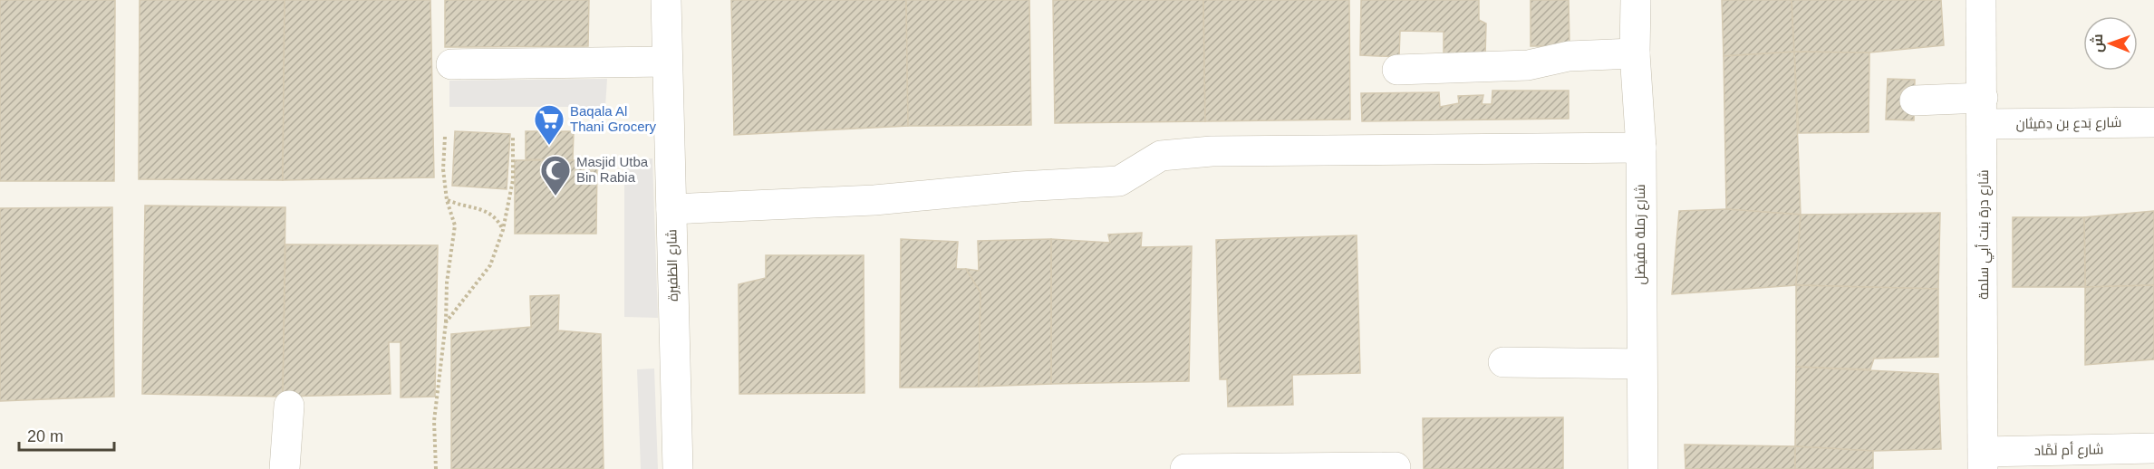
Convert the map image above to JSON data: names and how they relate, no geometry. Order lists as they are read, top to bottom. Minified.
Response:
{"streets":{"street":["شارع بَدع بن دِمَيثان","شارع رَملة مفَيصَل","شارع درة بنت أبي سلمة","شارع الظفيرة","شارع أم لَمَّاد"]},"crossings":[["شارع بَدع بن دِمَيثان","شارع درة بنت أبي سلمة"],["شارع درة بنت أبي سلمة","شارع أم لَمَّاد"]],"places":{"supermarket":["Baqala Al Thani Grocery"],"mosque":["Masjid Utba Bin Rabia"]},"scale_bar":"20 m","north":"left"}
